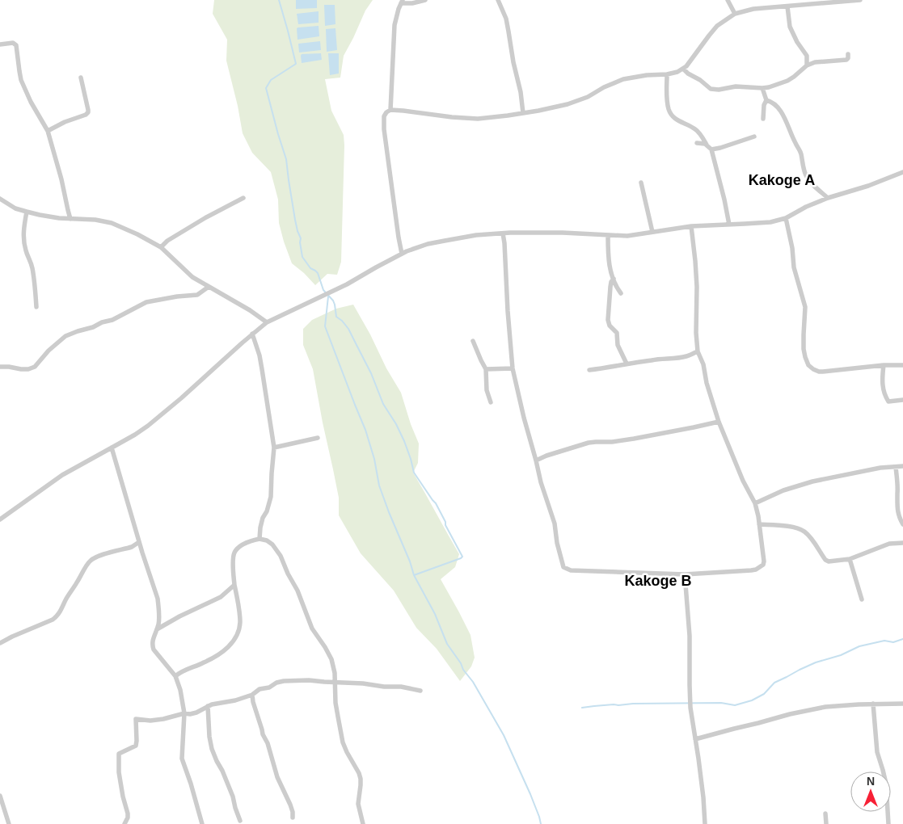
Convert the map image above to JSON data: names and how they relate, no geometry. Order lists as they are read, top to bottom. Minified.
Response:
{"districts":["Kakoge A","Kakoge B"],"north":"top"}
